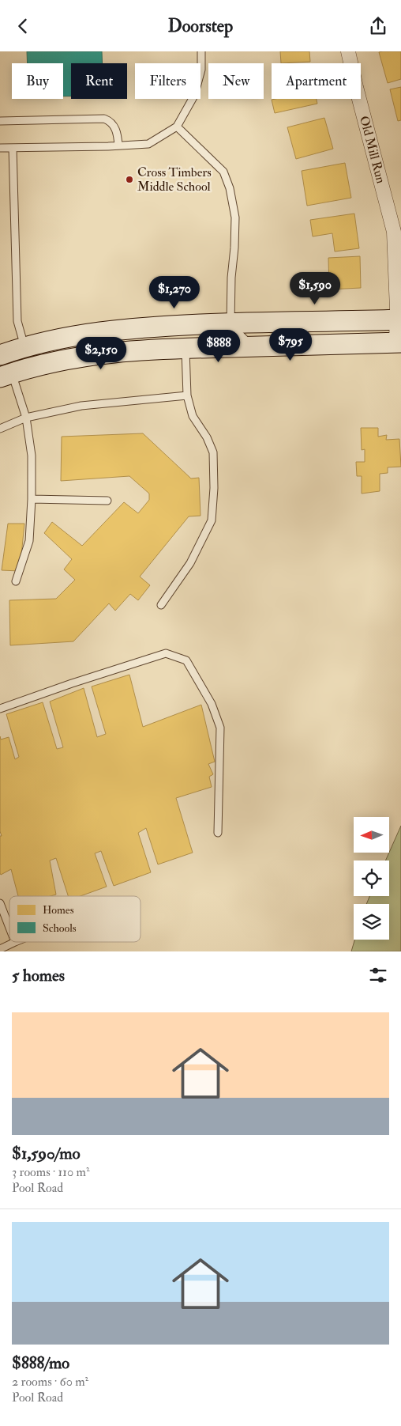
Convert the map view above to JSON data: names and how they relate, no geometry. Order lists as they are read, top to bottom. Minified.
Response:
{"streets":{"street":["Old Mill Run"]},"places":["Cross Timbers Middle School"],"legend":["Homes","Schools"],"north":"left","page":{"header":"Doorstep","chip":["Buy","Rent","Filters","New","Apartment"],"price":["$1,590","$1,270","$795","$888","$2,150"],"heading":"5 homes","list":[{"name":"$1,590/mo","note":"3 rooms · 110 m² · Pool Road"},{"name":"$888/mo","note":"2 rooms · 60 m² · Pool Road"}]}}
